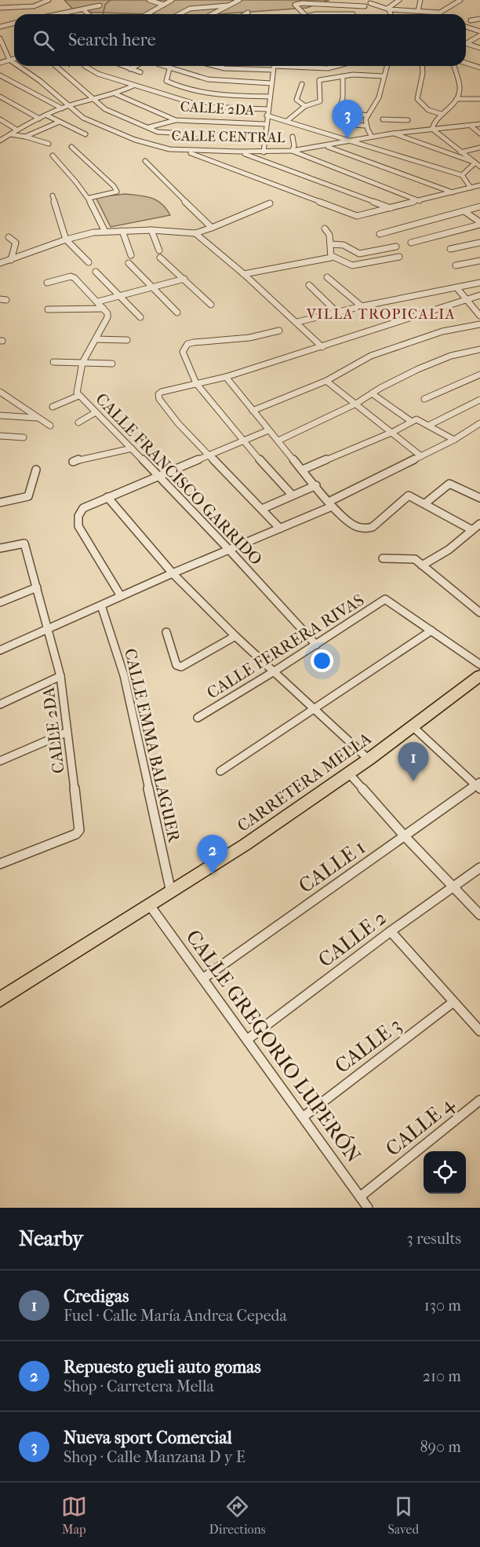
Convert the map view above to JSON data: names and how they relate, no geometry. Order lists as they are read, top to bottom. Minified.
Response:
{"streets":{"main road":["CARRETERA MELLA"],"street":["CALLE 2DA","CALLE CENTRAL","CALLE FRANCISCO GARRIDO","CALLE FERRERA RIVAS","CALLE EMMA BALAGUER","CALLE 1","CALLE 2","CALLE 3","CALLE GREGORIO LUPERÓN","CALLE 4"]},"crossings":[["CALLE FRANCISCO GARRIDO","CALLE FERRERA RIVAS"],["CALLE EMMA BALAGUER","CARRETERA MELLA"],["CARRETERA MELLA","CALLE GREGORIO LUPERÓN"],["CALLE 1","CALLE GREGORIO LUPERÓN"],["CALLE 2","CALLE GREGORIO LUPERÓN"],["CALLE 3","CALLE GREGORIO LUPERÓN"],["CALLE GREGORIO LUPERÓN","CALLE 4"]],"districts":["VILLA TROPICALIA"],"page":{"search":"Search here","pins":["3","1","2"],"heading":["Nearby","3 results"],"list":[{"mark":"1","name":"Credigas","note":"Fuel · Calle María Andrea Cepeda","value":"130 m"},{"mark":"2","name":"Repuesto gueli auto gomas","note":"Shop · Carretera Mella","value":"210 m"},{"mark":"3","name":"Nueva sport Comercial","note":"Shop · Calle Manzana D y E","value":"890 m"}],"nav":["Map","Directions","Saved"]}}
